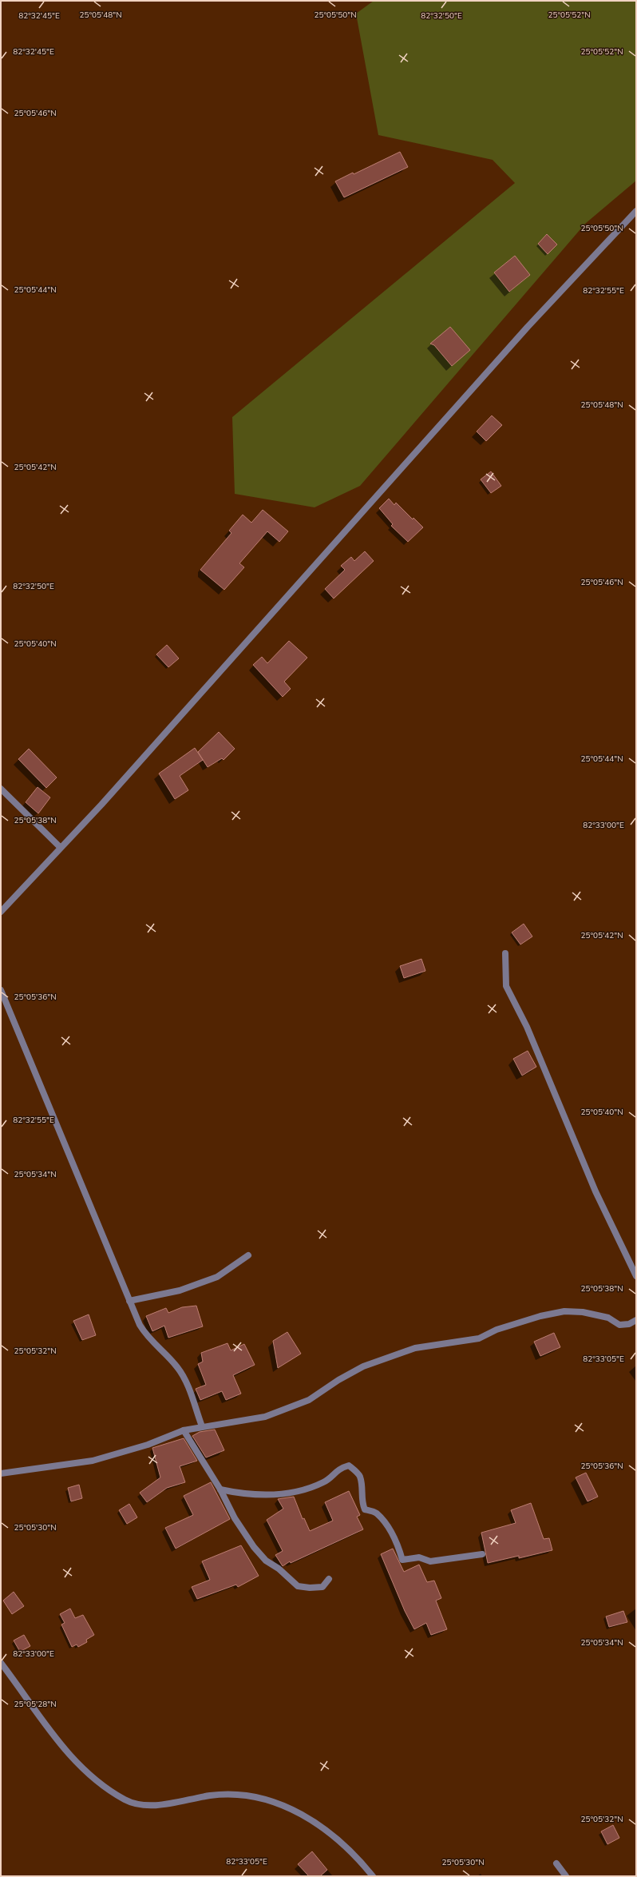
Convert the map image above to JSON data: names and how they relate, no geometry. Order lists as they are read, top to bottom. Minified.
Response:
{"coordinates":["25°05'48\"N","25°05'50\"N","25°05'52\"N","82°32'45\"E","82°32'50\"E","25°05'46\"N","25°05'44\"N","82°32'55\"E","25°05'42\"N","25°05'40\"N","25°05'38\"N","82°33'00\"E","25°05'36\"N","25°05'34\"N","25°05'32\"N","82°33'05\"E","25°05'30\"N","25°05'28\"N"]}
